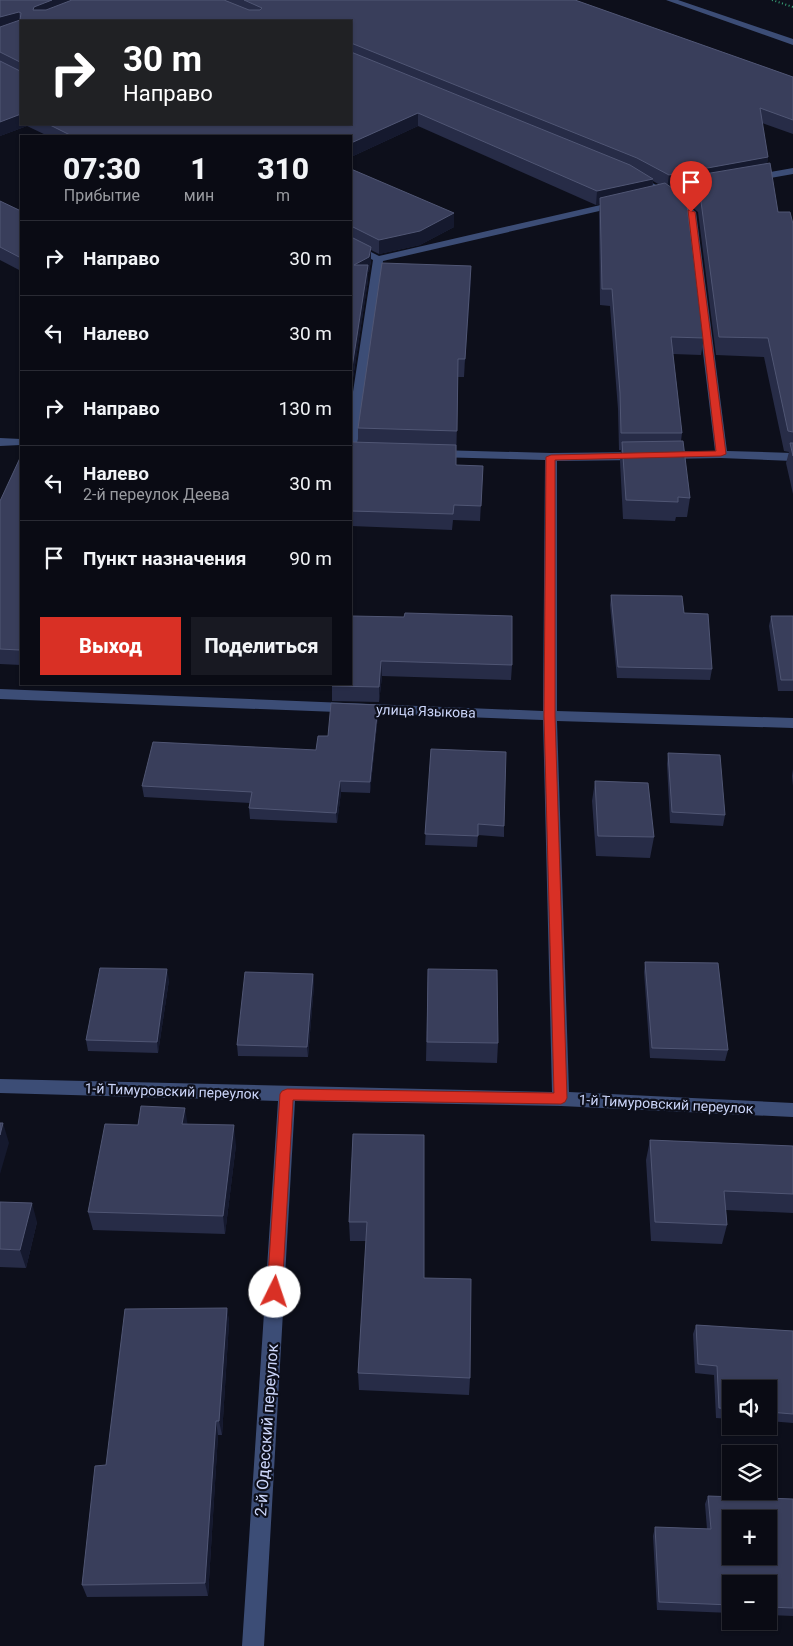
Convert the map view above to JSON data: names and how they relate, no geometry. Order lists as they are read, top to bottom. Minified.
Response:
{"streets":{"street":["улица Языкова","1-й Тимуровский переулок","2-й Одесский переулок"]},"crossings":[["1-й Тимуровский переулок","2-й Одесский переулок"]],"page":{"turn":["30 m","Направо"],"eta":["07:30","Прибытие","1","мин","310","m"],"list":[{"name":"Направо","value":"30 m"},{"name":"Налево","value":"30 m"},{"name":"Направо","value":"130 m"},{"name":"Налево","note":"2-й переулок Деева","value":"30 m"},{"name":"Пункт назначения","value":"90 m"}],"buttons":["Выход","Поделиться"],"map_buttons":["+","−"]}}
